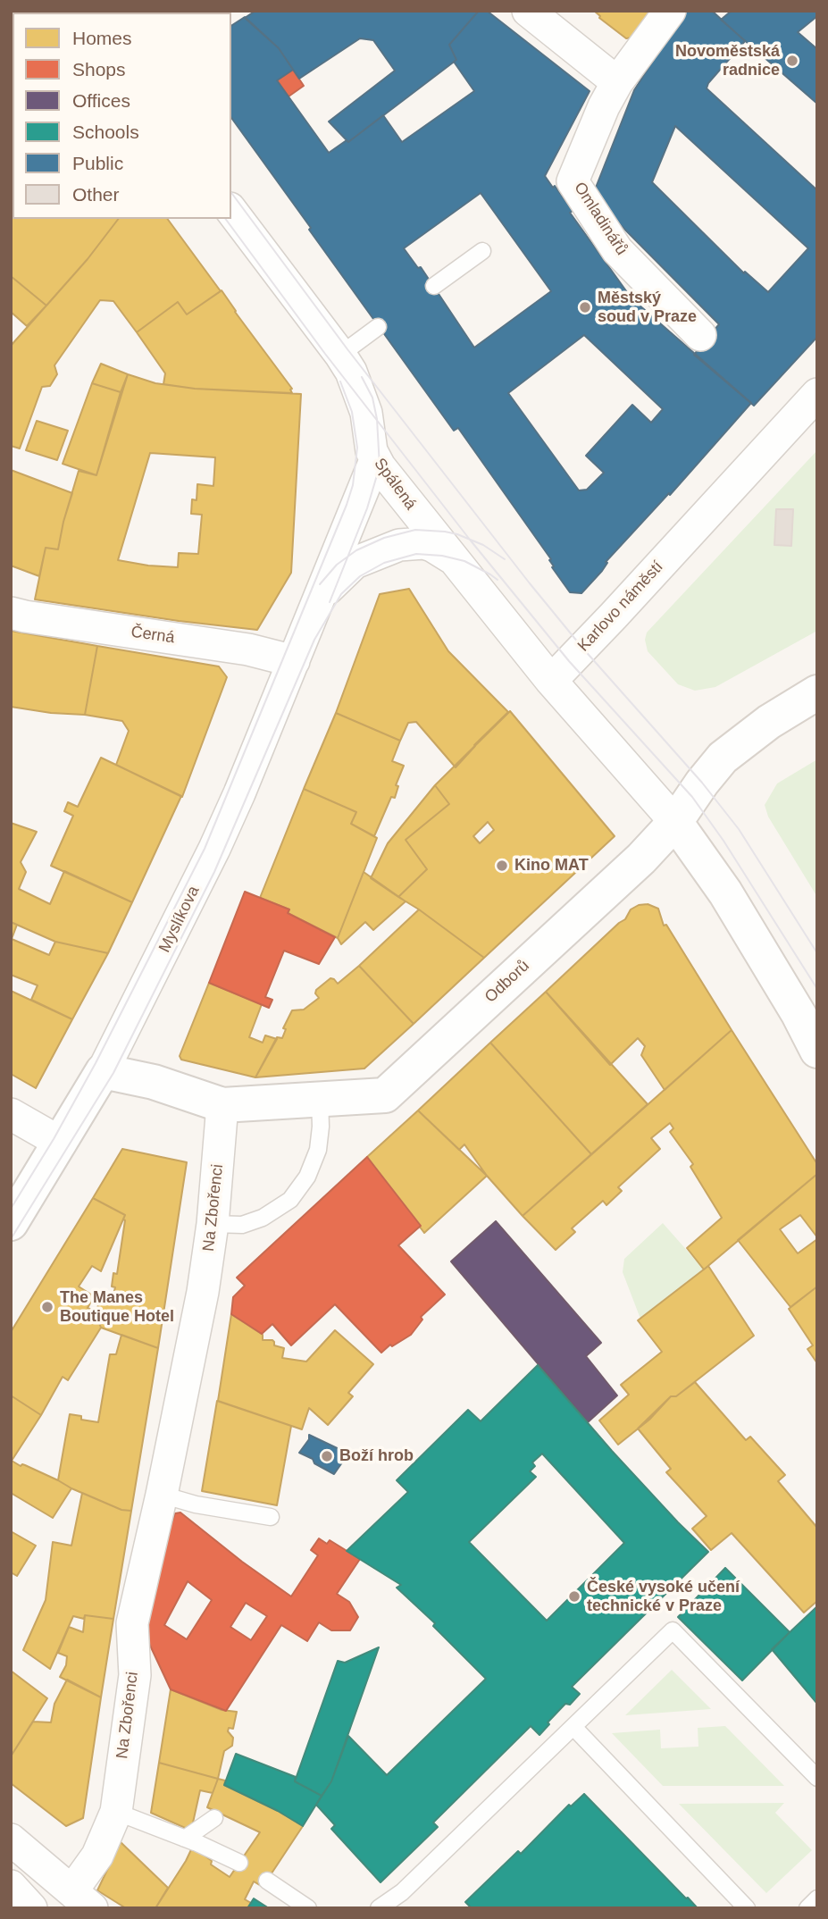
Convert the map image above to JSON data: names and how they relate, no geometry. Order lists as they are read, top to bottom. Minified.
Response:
{"streets":{"street":["Omladinářů","Spálená","Karlovo náměstí","Černá","Myslíkova","Odborů","Na Zbořenci"]},"crossings":[["Spálená","Karlovo náměstí"],["Spálená","Myslíkova"],["Černá","Myslíkova"],["Myslíkova","Odborů"],["Odborů","Na Zbořenci"]],"places":["Novoměstská radnice","Městský soud v Praze","Kino MAT","The Manes Boutique Hotel","Boží hrob","České vysoké učení technické v Praze"],"legend":["Homes","Shops","Offices","Schools","Public","Other"]}
